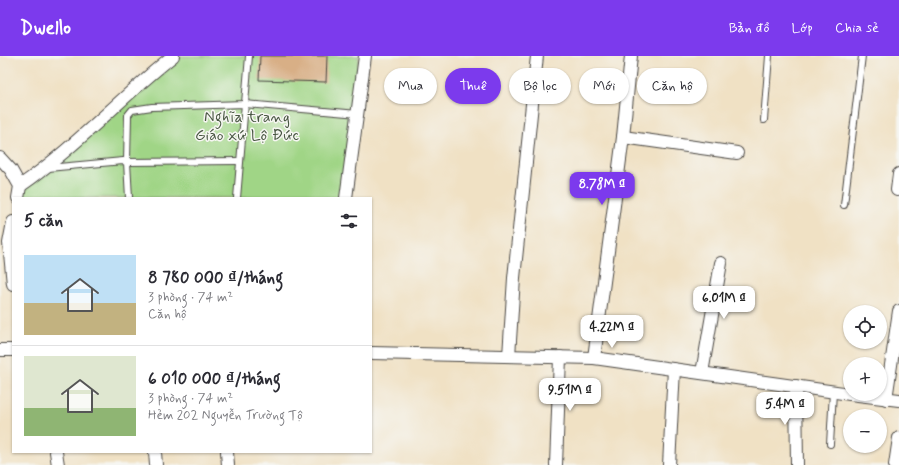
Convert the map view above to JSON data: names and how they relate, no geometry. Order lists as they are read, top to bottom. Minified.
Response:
{"parks":["Nghĩa trang Giáo xứ Lộ Đức"],"page":{"header":"Dwello","nav":["Bản đồ","Lớp","Chia sẻ"],"chip":["Mua","Thuê","Bộ lọc","Mới","Căn hộ"],"price":["8.78M ₫","6.01M ₫","4.22M ₫","9.51M ₫","5.4M ₫"],"heading":"5 căn","list":[{"name":"8 780 000 ₫/tháng","note":"3 phòng · 74 m² · Căn hộ"},{"name":"6 010 000 ₫/tháng","note":"3 phòng · 74 m² · Hẻm 202 Nguyễn Trường Tộ"}],"map_buttons":["+","−"]}}
